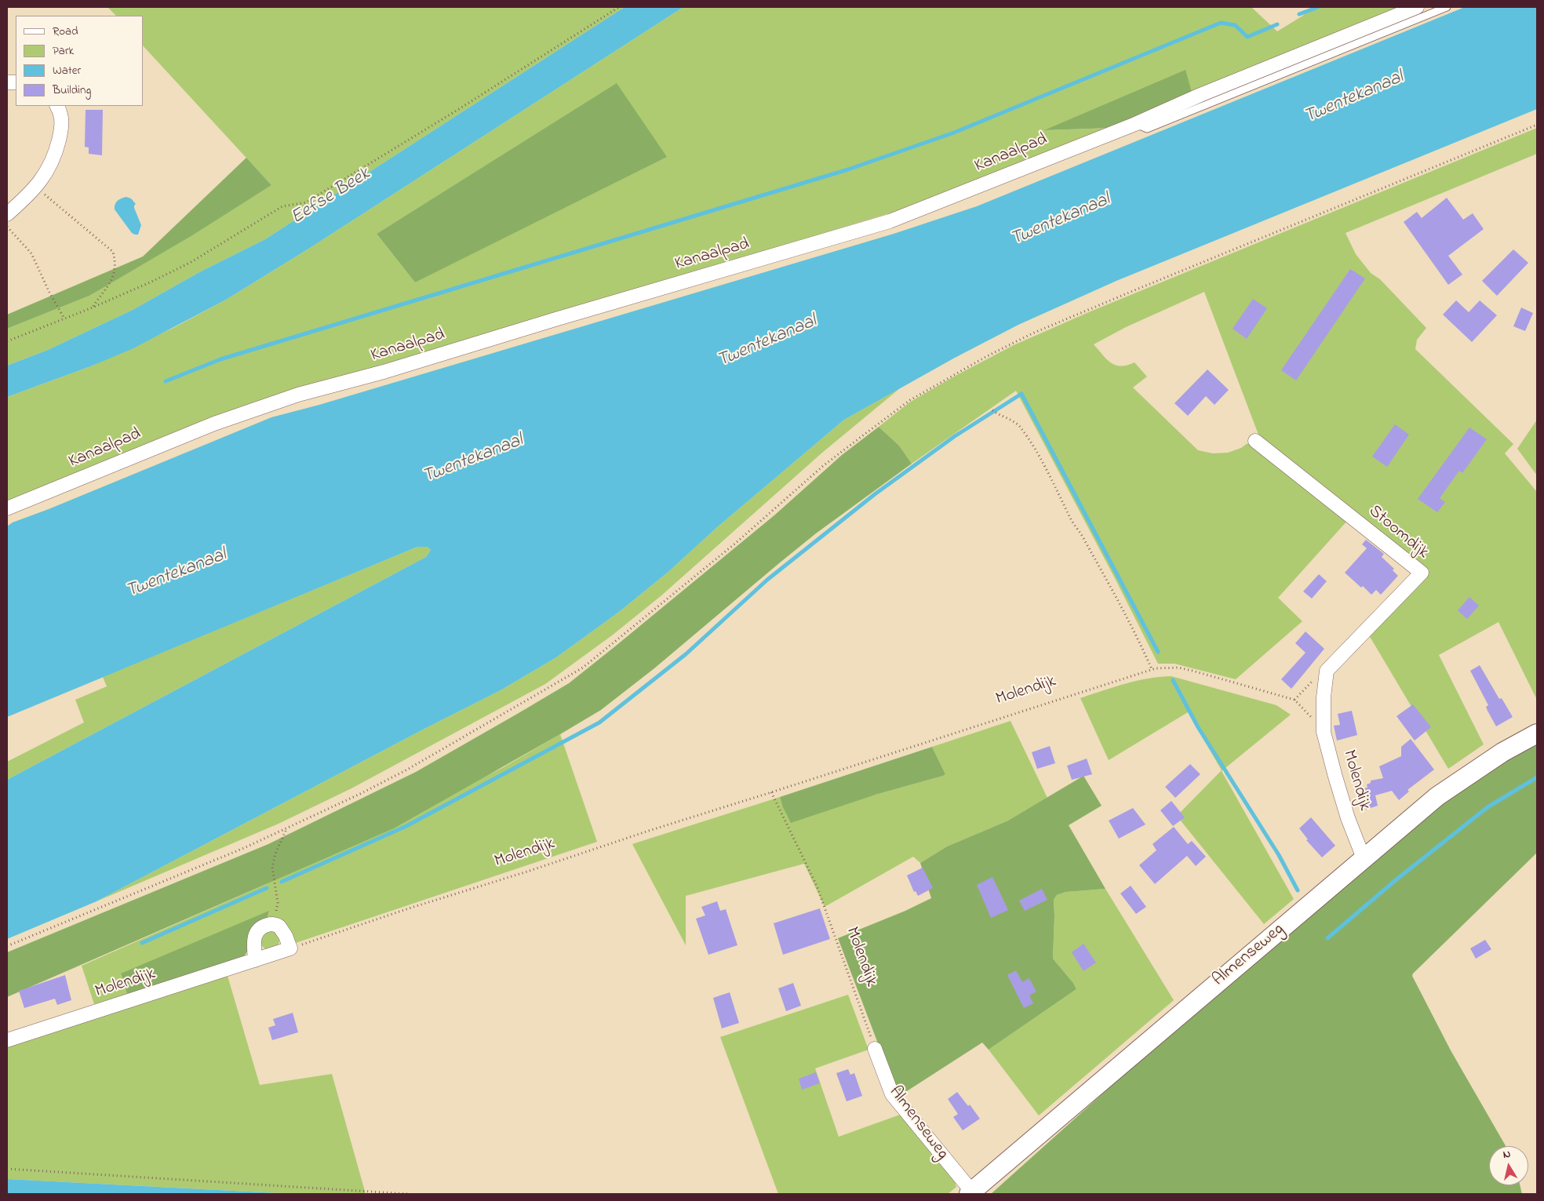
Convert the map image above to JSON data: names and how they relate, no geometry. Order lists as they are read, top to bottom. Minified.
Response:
{"streets":{"main road":["Almenseweg"],"street":["Kanaalpad","Stoomdijk","Molendijk"]},"crossings":[["Molendijk","Almenseweg"]],"water":["Twentekanaal","Eefse Beek"],"legend":["Road","Park","Water","Building"],"north":"top"}
